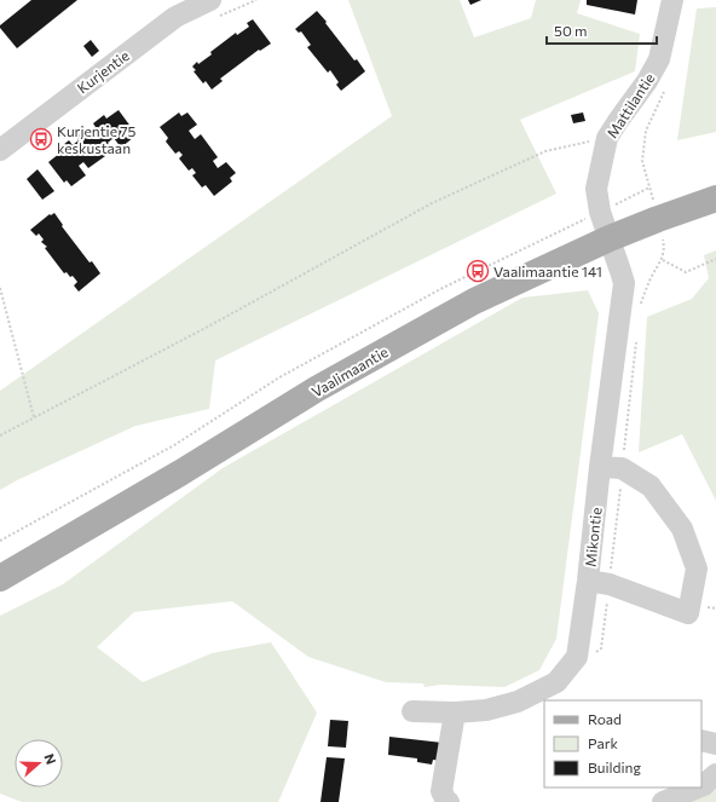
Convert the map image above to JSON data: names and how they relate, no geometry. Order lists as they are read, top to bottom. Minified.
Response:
{"streets":{"main road":["Vaalimaantie"],"street":["Kurjentie","Mattilantie","Mikontie"]},"crossings":[["Mattilantie","Vaalimaantie"],["Mattilantie","Mikontie"],["Vaalimaantie","Mikontie"]],"places":{"bus stop":["Kurjentie 75 keskustaan","Vaalimaantie 141"]},"legend":["Road","Park","Building"],"scale_bar":"50 m","north":"right"}
